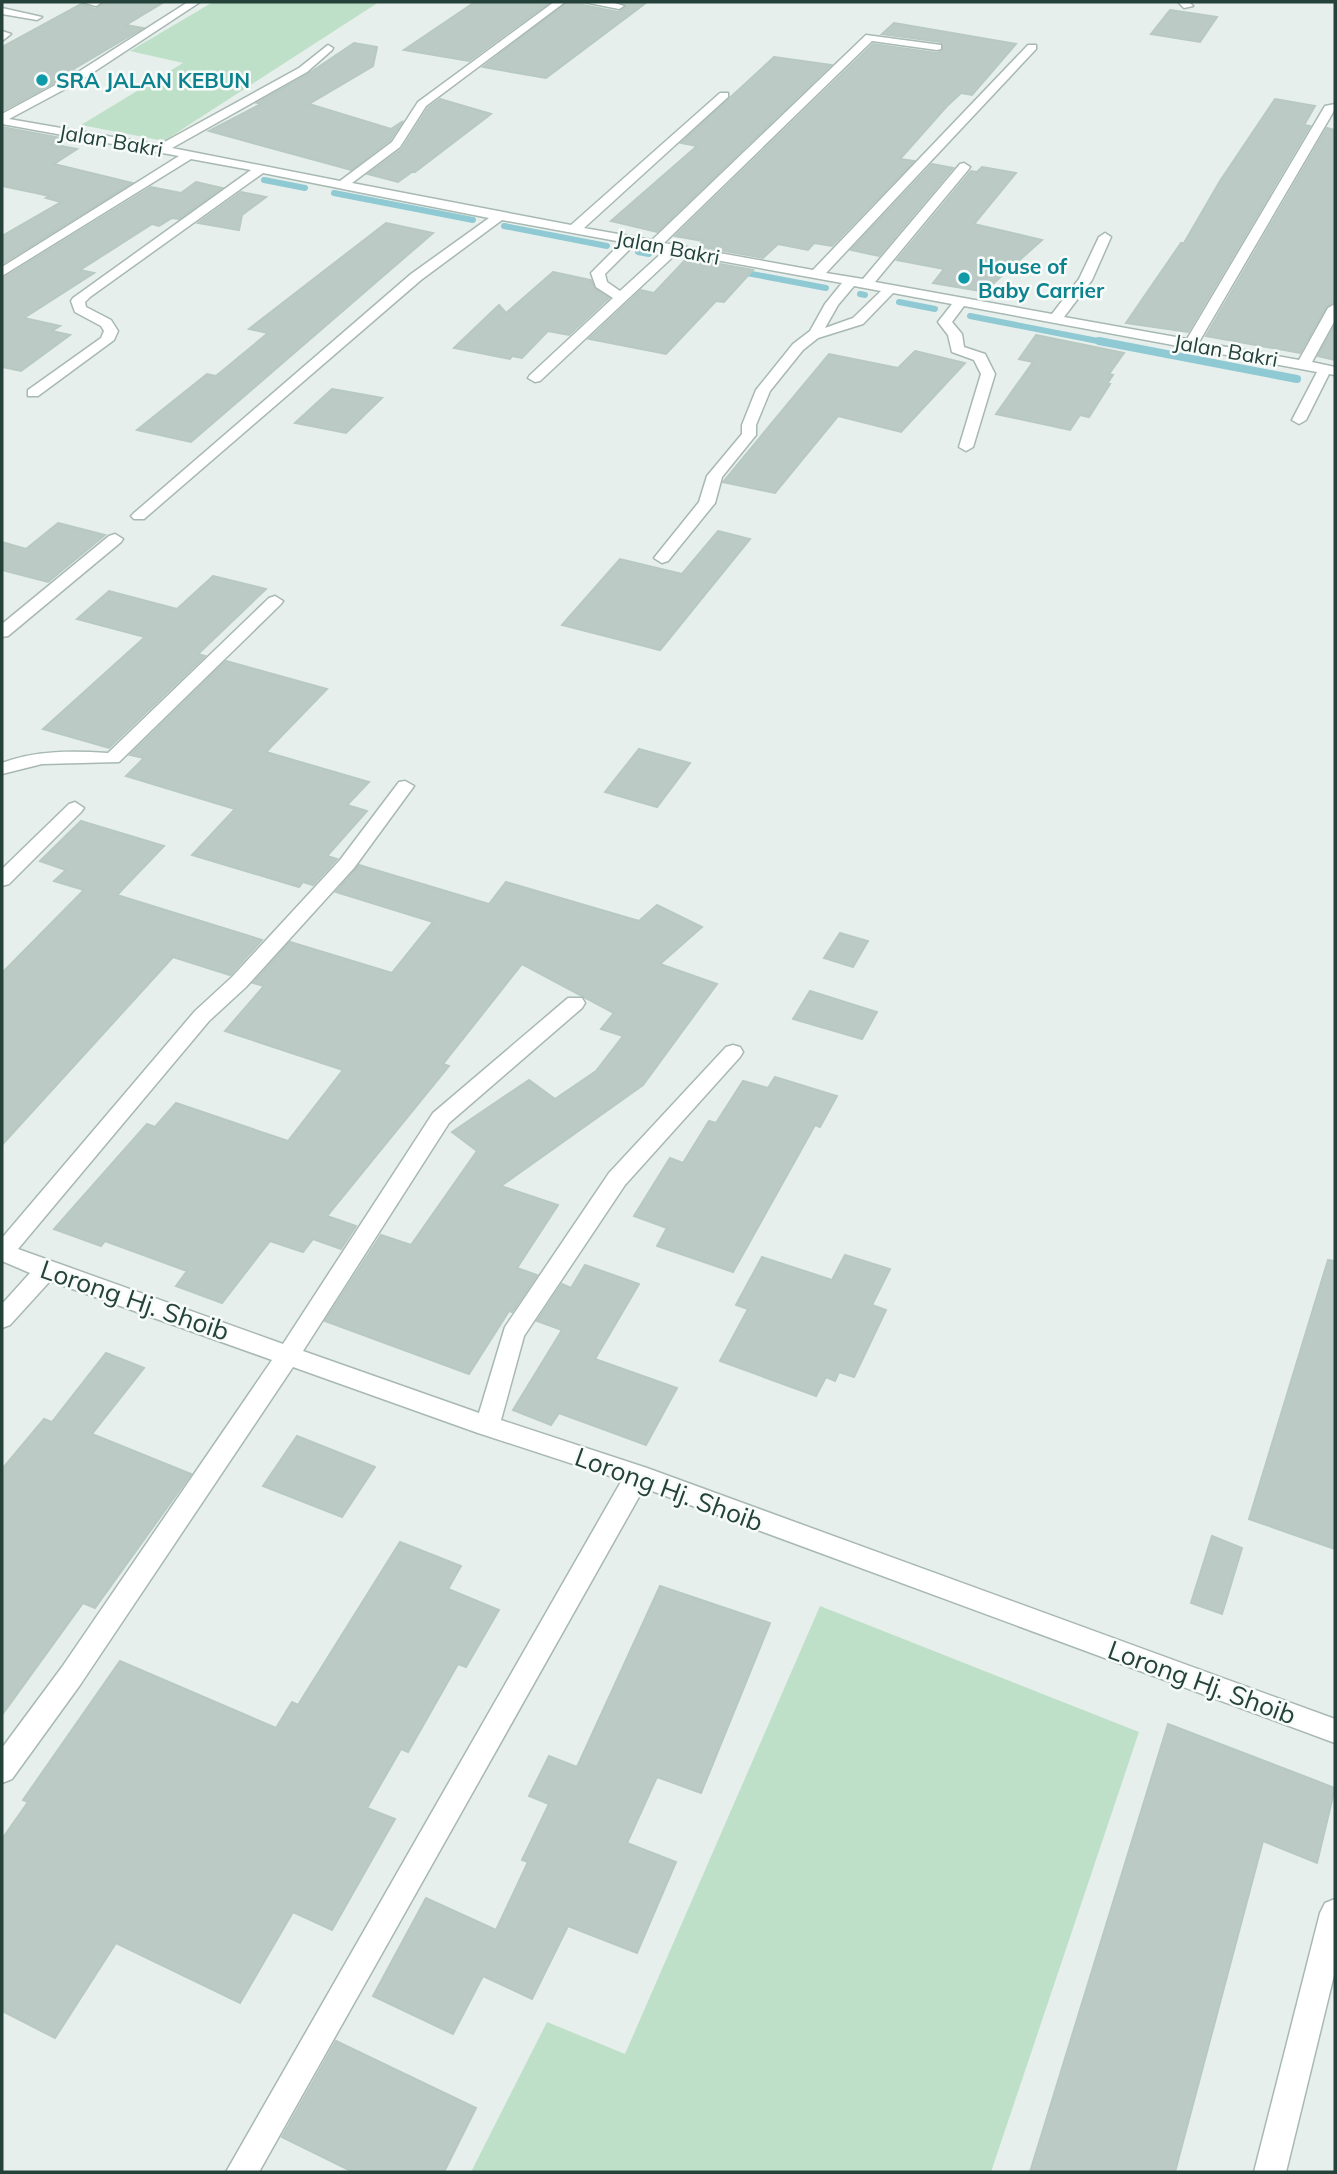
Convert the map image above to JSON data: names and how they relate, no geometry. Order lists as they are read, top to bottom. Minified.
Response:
{"streets":{"street":["Jalan Bakri","Lorong Hj. Shoib"]},"places":["SRA JALAN KEBUN","House of Baby Carrier"]}
